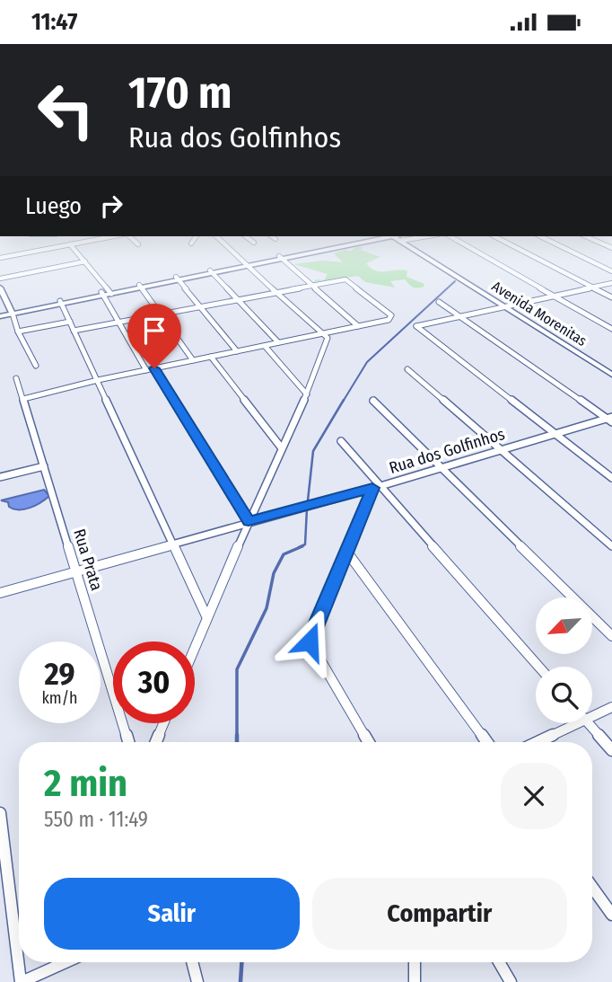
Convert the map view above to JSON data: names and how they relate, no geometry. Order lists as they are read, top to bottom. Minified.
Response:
{"streets":{"street":["Avenida Morenitas","Rua dos Golfinhos","Rua Prata"]},"crossings":[["Rua dos Golfinhos","Rua Prata"]],"north":"bottom left","page":{"status":"11:47","turn":["170 m","Rua dos Golfinhos"],"then":"Luego","speed":"29 km/h","limit":"30","heading":["2 min","550 m · 11:49"],"buttons":["Salir","Compartir"]}}
